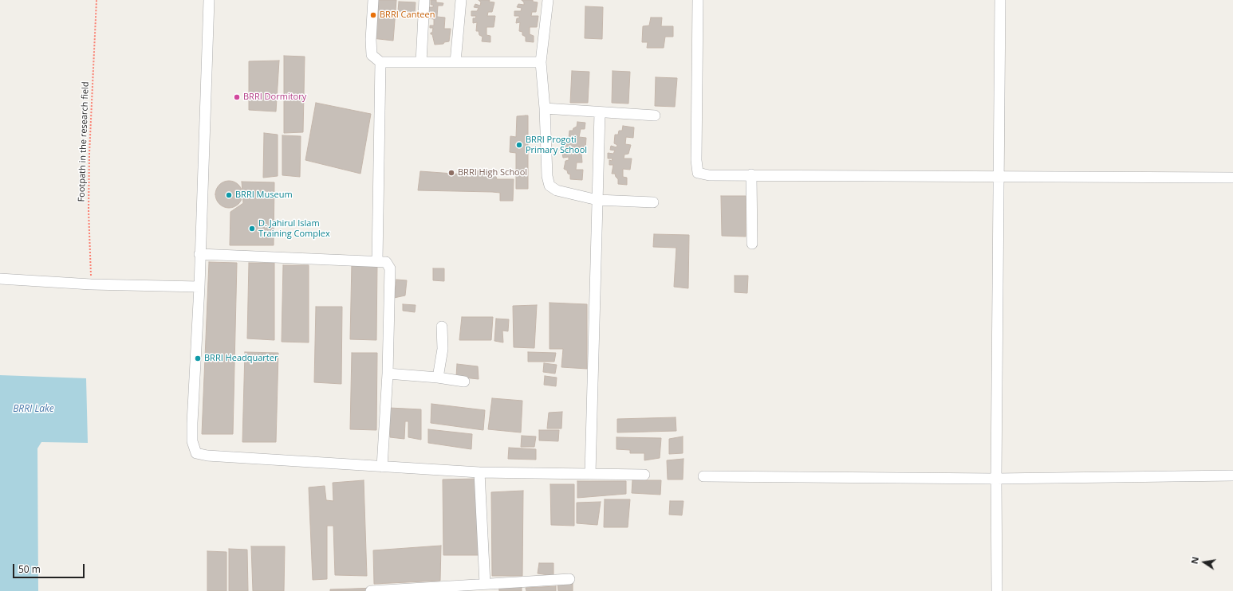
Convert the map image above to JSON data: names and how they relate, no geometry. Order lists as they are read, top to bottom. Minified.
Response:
{"streets":{"path":["Footpath in the research field"]},"water":["BRRI Lake"],"places":["BRRI Canteen","BRRI Dormitory","BRRI Progoti Primary School","BRRI High School","BRRI Museum","D. Jahirul Islam Training Complex","BRRI Headquarter"],"scale_bar":"50 m","north":"left"}
